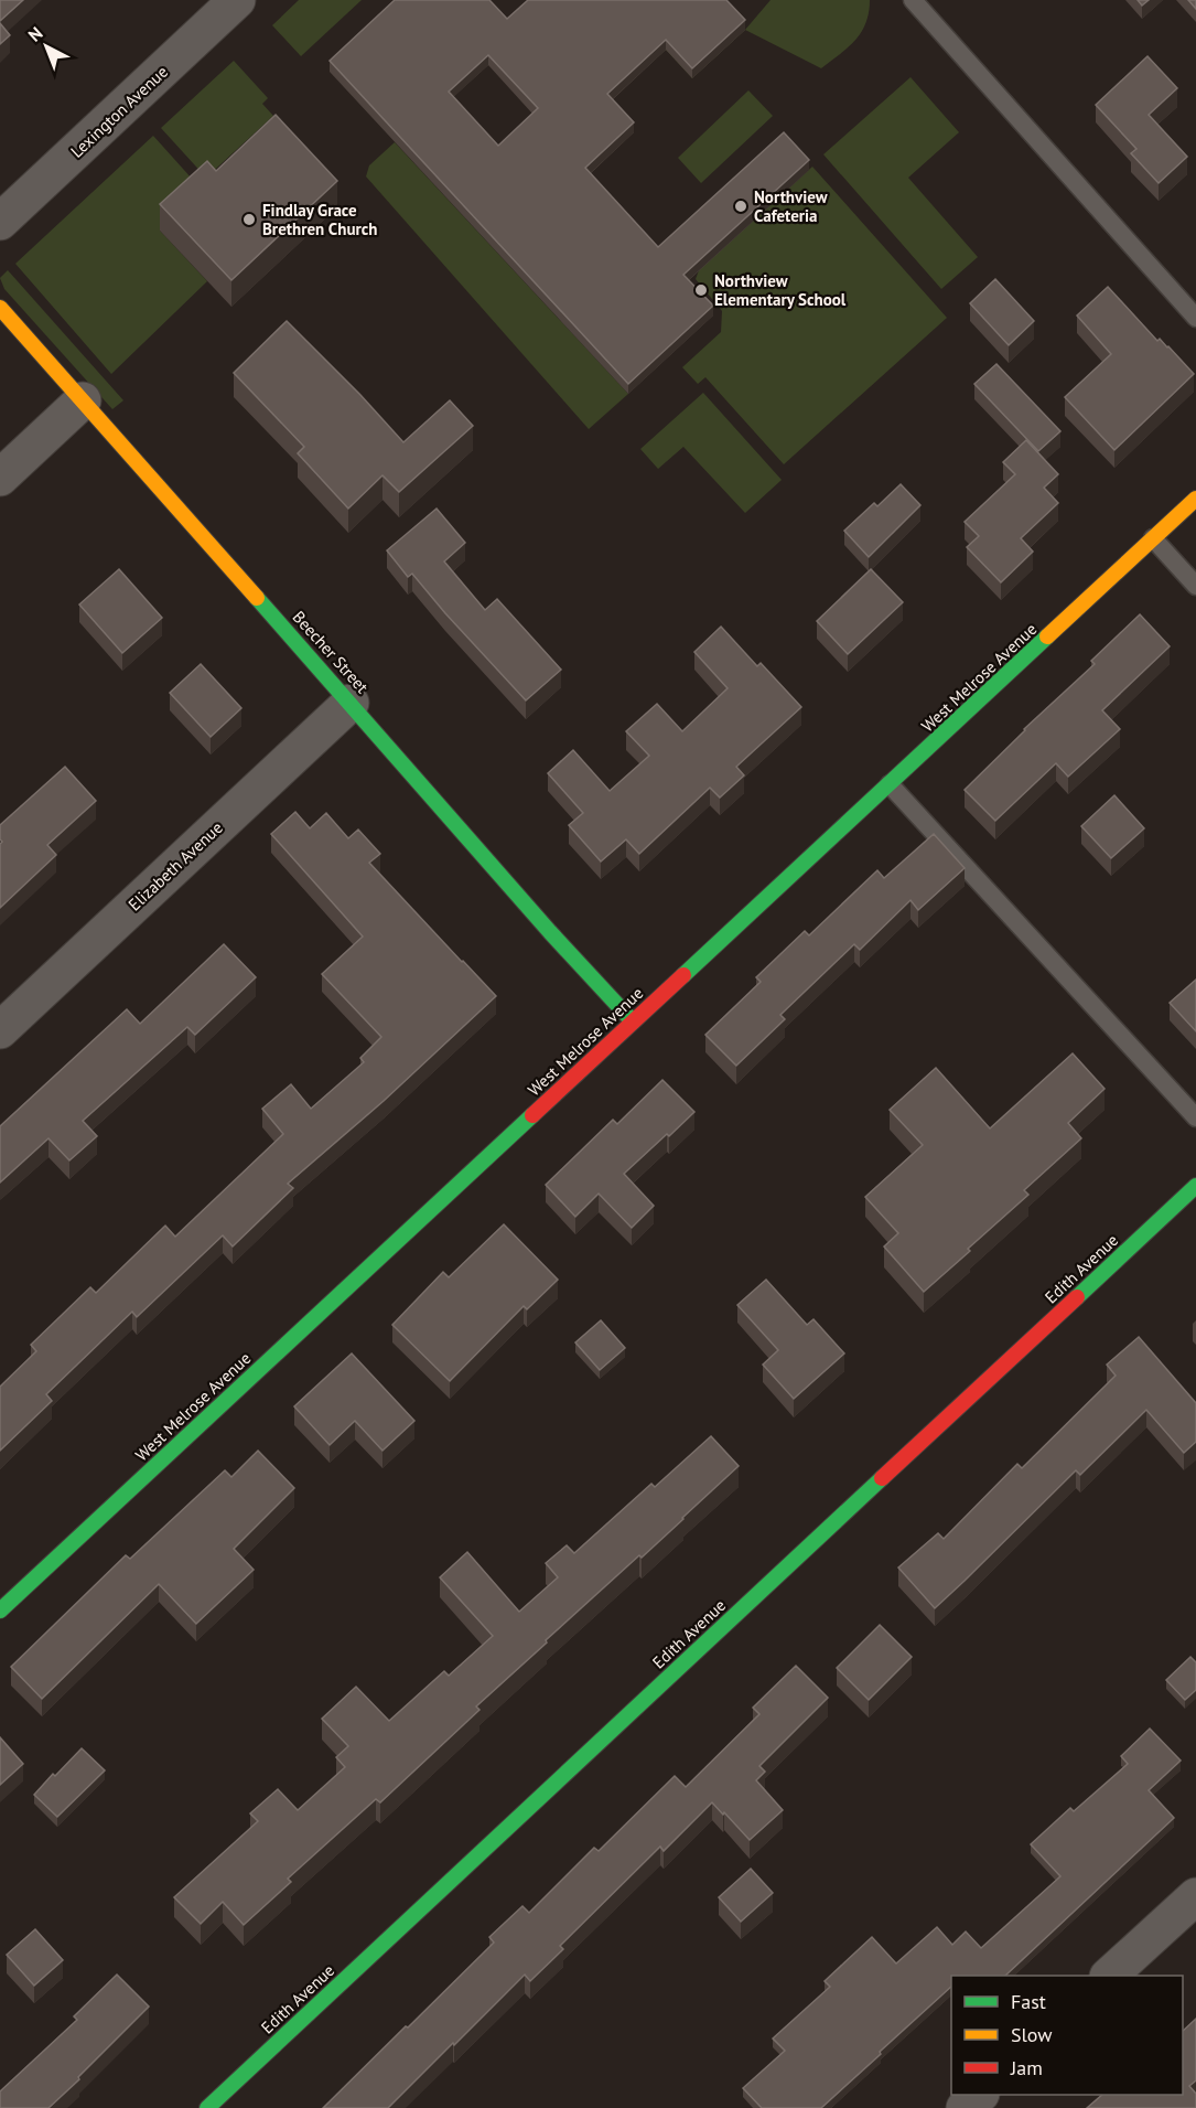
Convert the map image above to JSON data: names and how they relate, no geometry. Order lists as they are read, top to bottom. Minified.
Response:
{"streets":{"street":["Lexington Avenue","Beecher Street","West Melrose Avenue","Elizabeth Avenue","Edith Avenue"]},"crossings":[["Beecher Street","West Melrose Avenue"],["Beecher Street","Elizabeth Avenue"]],"places":["Northview Cafeteria","Findlay Grace Brethren Church","Northview Elementary School"],"legend":["Fast","Slow","Jam"],"north":"top left"}
